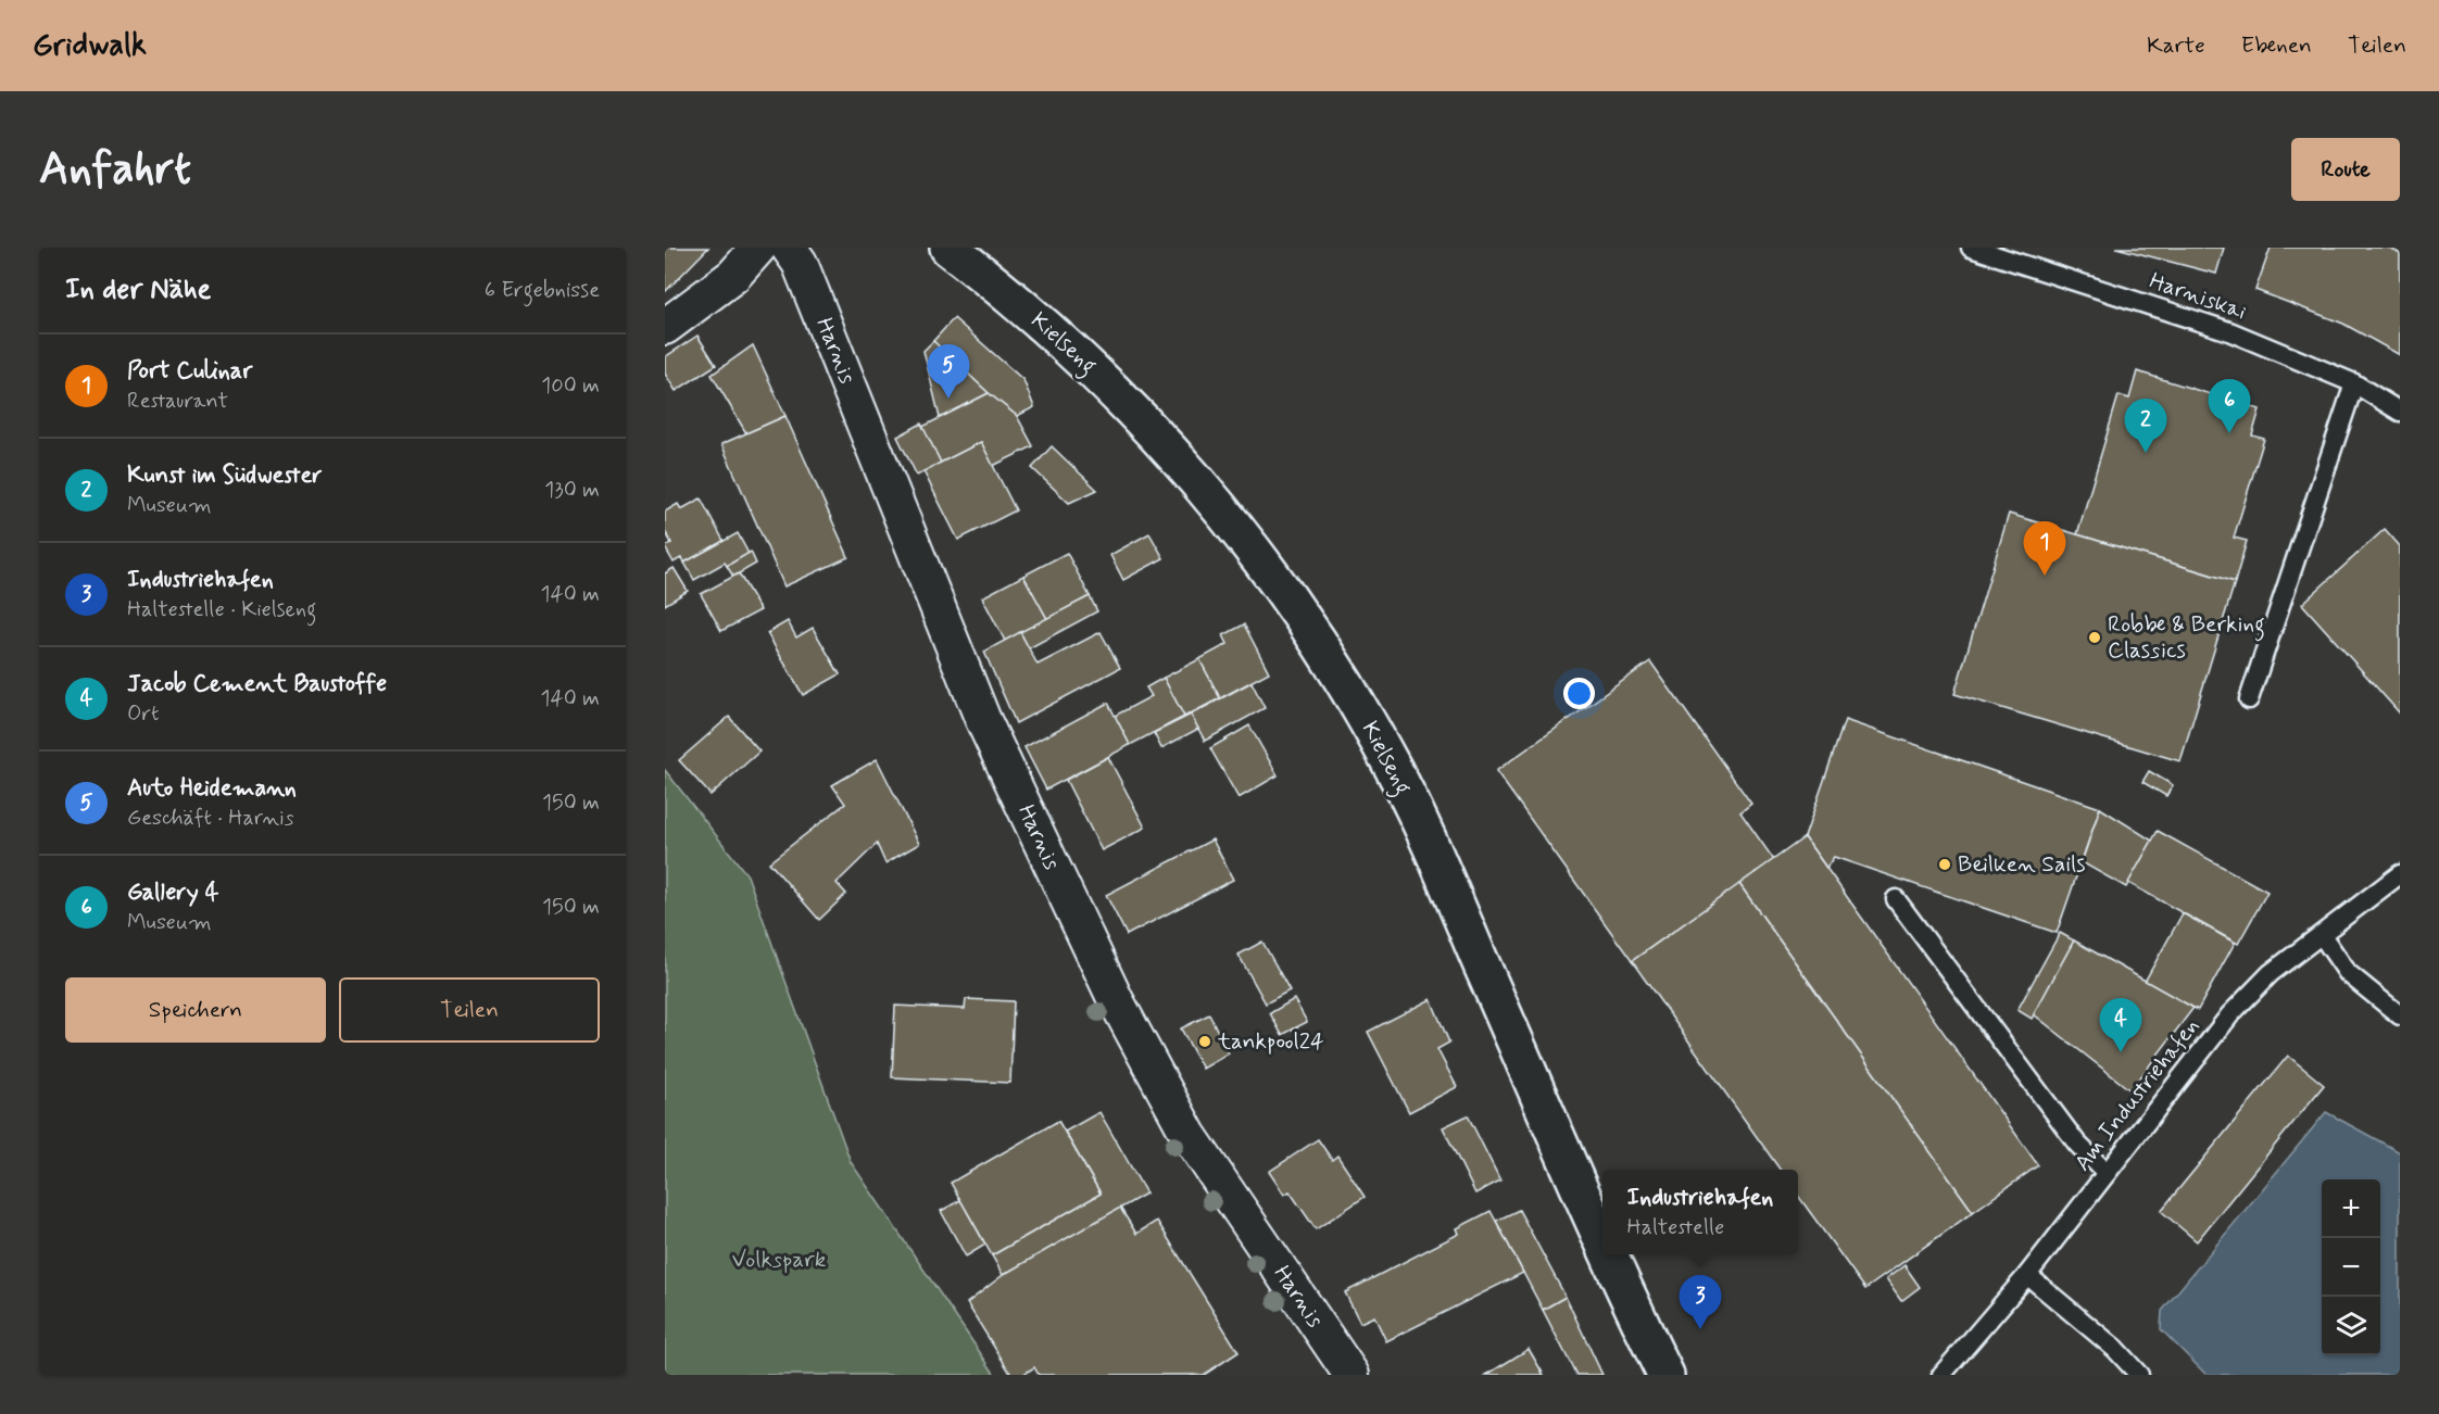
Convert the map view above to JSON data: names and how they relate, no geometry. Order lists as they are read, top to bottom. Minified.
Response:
{"streets":{"street":["Kielseng","Harnis"],"lane":["Harniskai","Am Industriehafen"]},"parks":["Volkspark"],"places":["Robbe & Berking Classics","Beilken Sails","tankpool24"],"page":{"header":"Gridwalk","nav":["Karte","Ebenen","Teilen"],"buttons":["Route",["Speichern","Teilen"]],"title":"Anfahrt","heading":["In der Nähe","6 Ergebnisse"],"list":[{"mark":"1","name":"Port Culinar","note":"Restaurant","value":"100 m"},{"mark":"2","name":"Kunst im Südwester","note":"Museum","value":"130 m"},{"mark":"3","name":"Industriehafen","note":"Haltestelle · Kielseng","value":"140 m"},{"mark":"4","name":"Jacob Cement Baustoffe","note":"Ort","value":"140 m"},{"mark":"5","name":"Auto Heidemann","note":"Geschäft · Harnis","value":"150 m"},{"mark":"6","name":"Gallery 4","note":"Museum","value":"150 m"}],"pins":["5","6","2","1","4","3"],"popup":["Industriehafen","Haltestelle"],"map_buttons":["+","−"]}}
